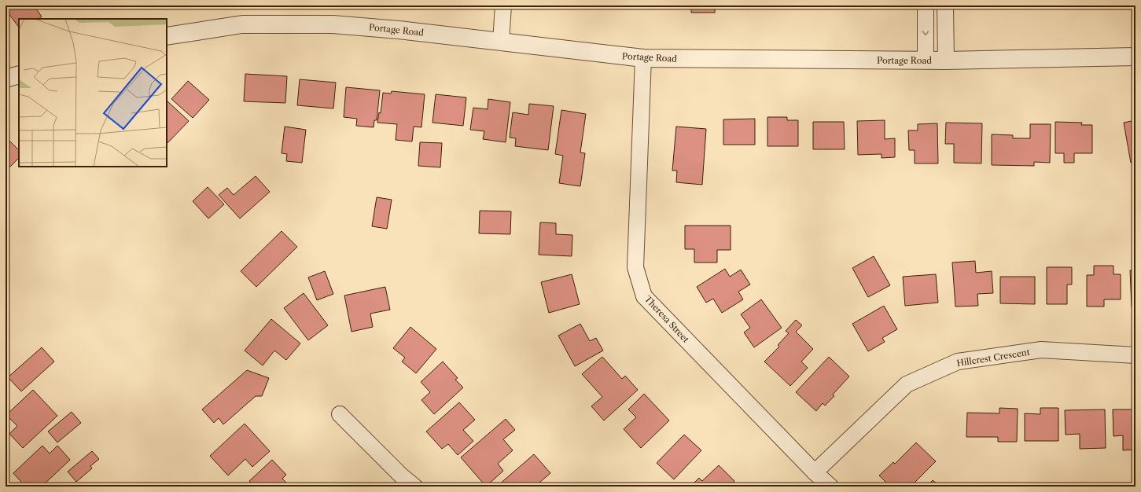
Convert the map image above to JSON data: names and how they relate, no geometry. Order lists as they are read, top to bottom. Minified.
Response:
{"streets":{"street":["Portage Road","Theresa Street","Hillcrest Crescent"]},"crossings":[["Portage Road","Theresa Street"],["Theresa Street","Hillcrest Crescent"]]}
